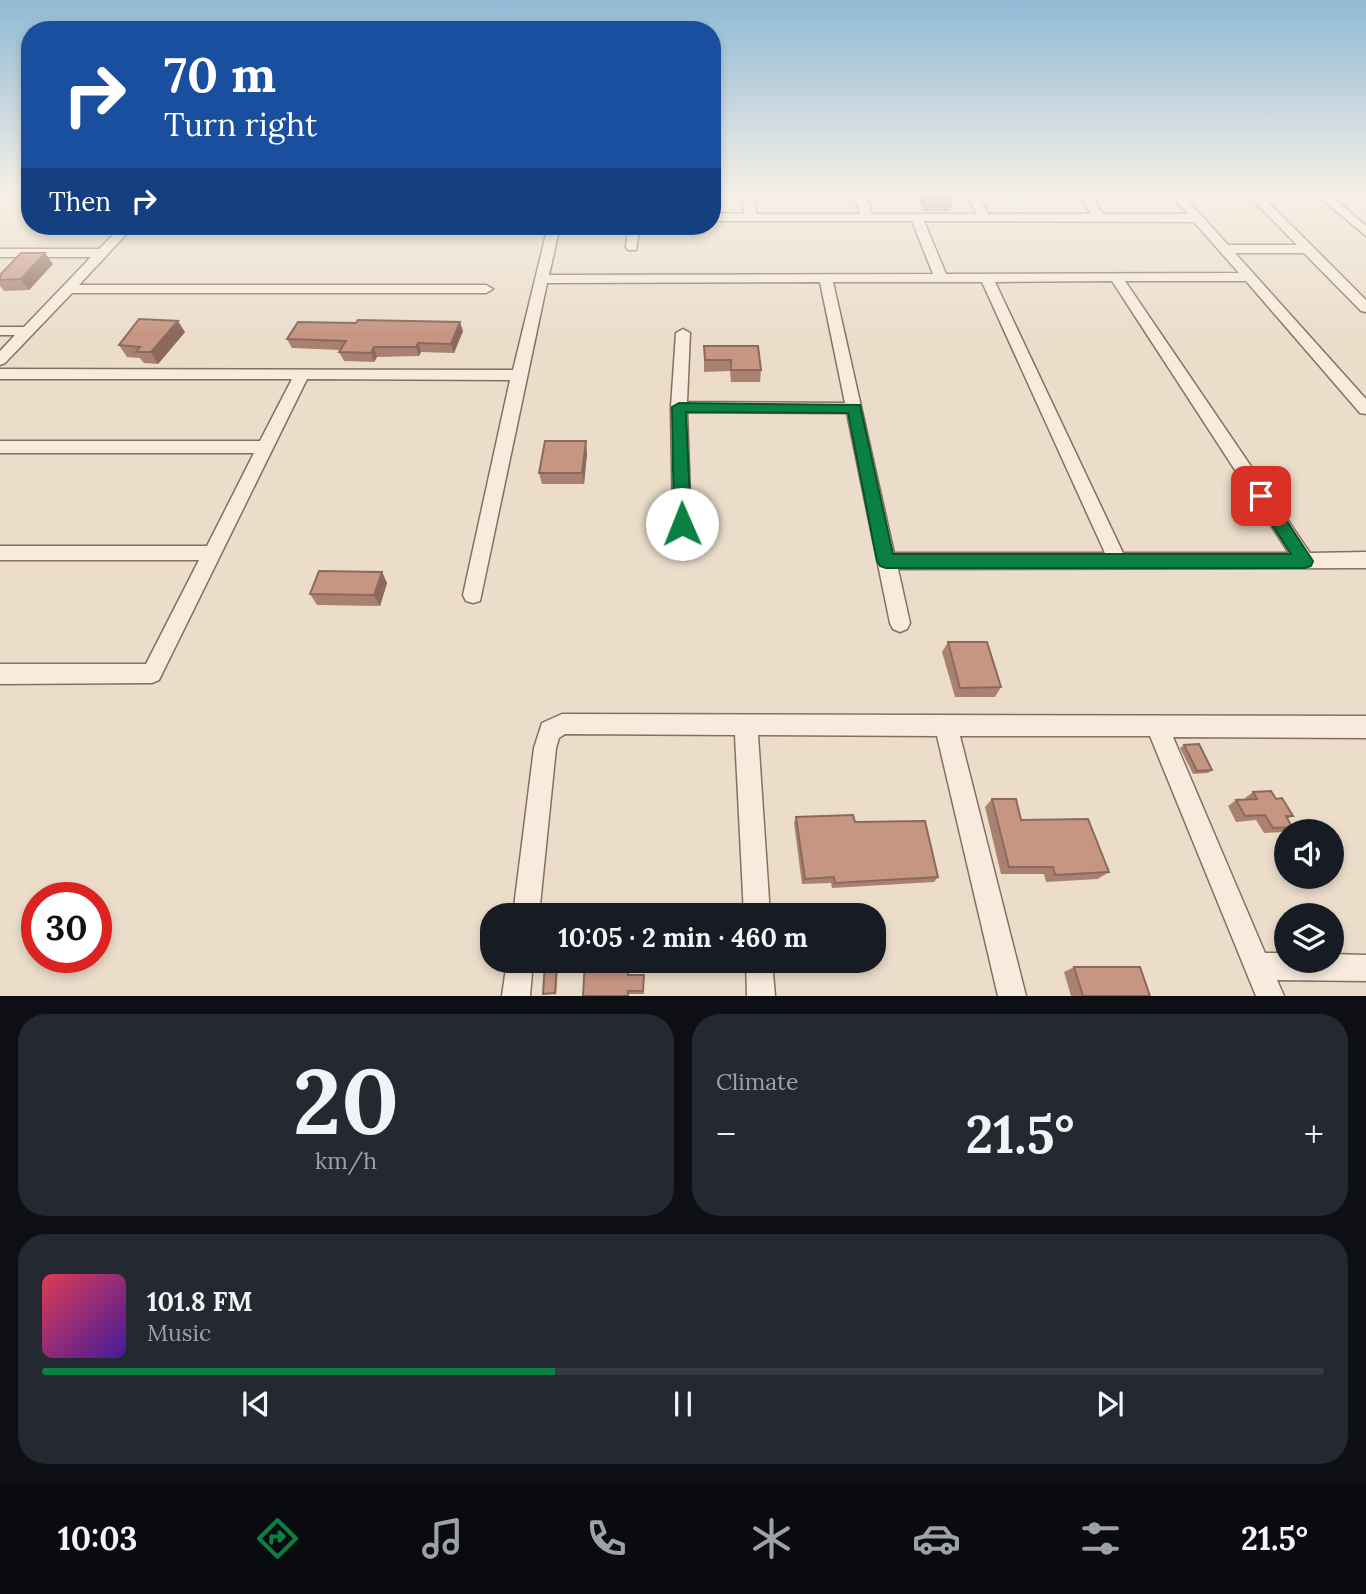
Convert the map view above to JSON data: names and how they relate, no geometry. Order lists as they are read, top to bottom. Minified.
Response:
{"page":{"turn":["70 m","Turn right"],"then":"Then","limit":"30","trip":"10:05 · 2 min · 460 m","tile":[["20","km/h"],"Climate"],"heat":["−","21.5°","+"],"song":["101.8 FM","Music"],"tabs":["10:03","21.5°"]}}
